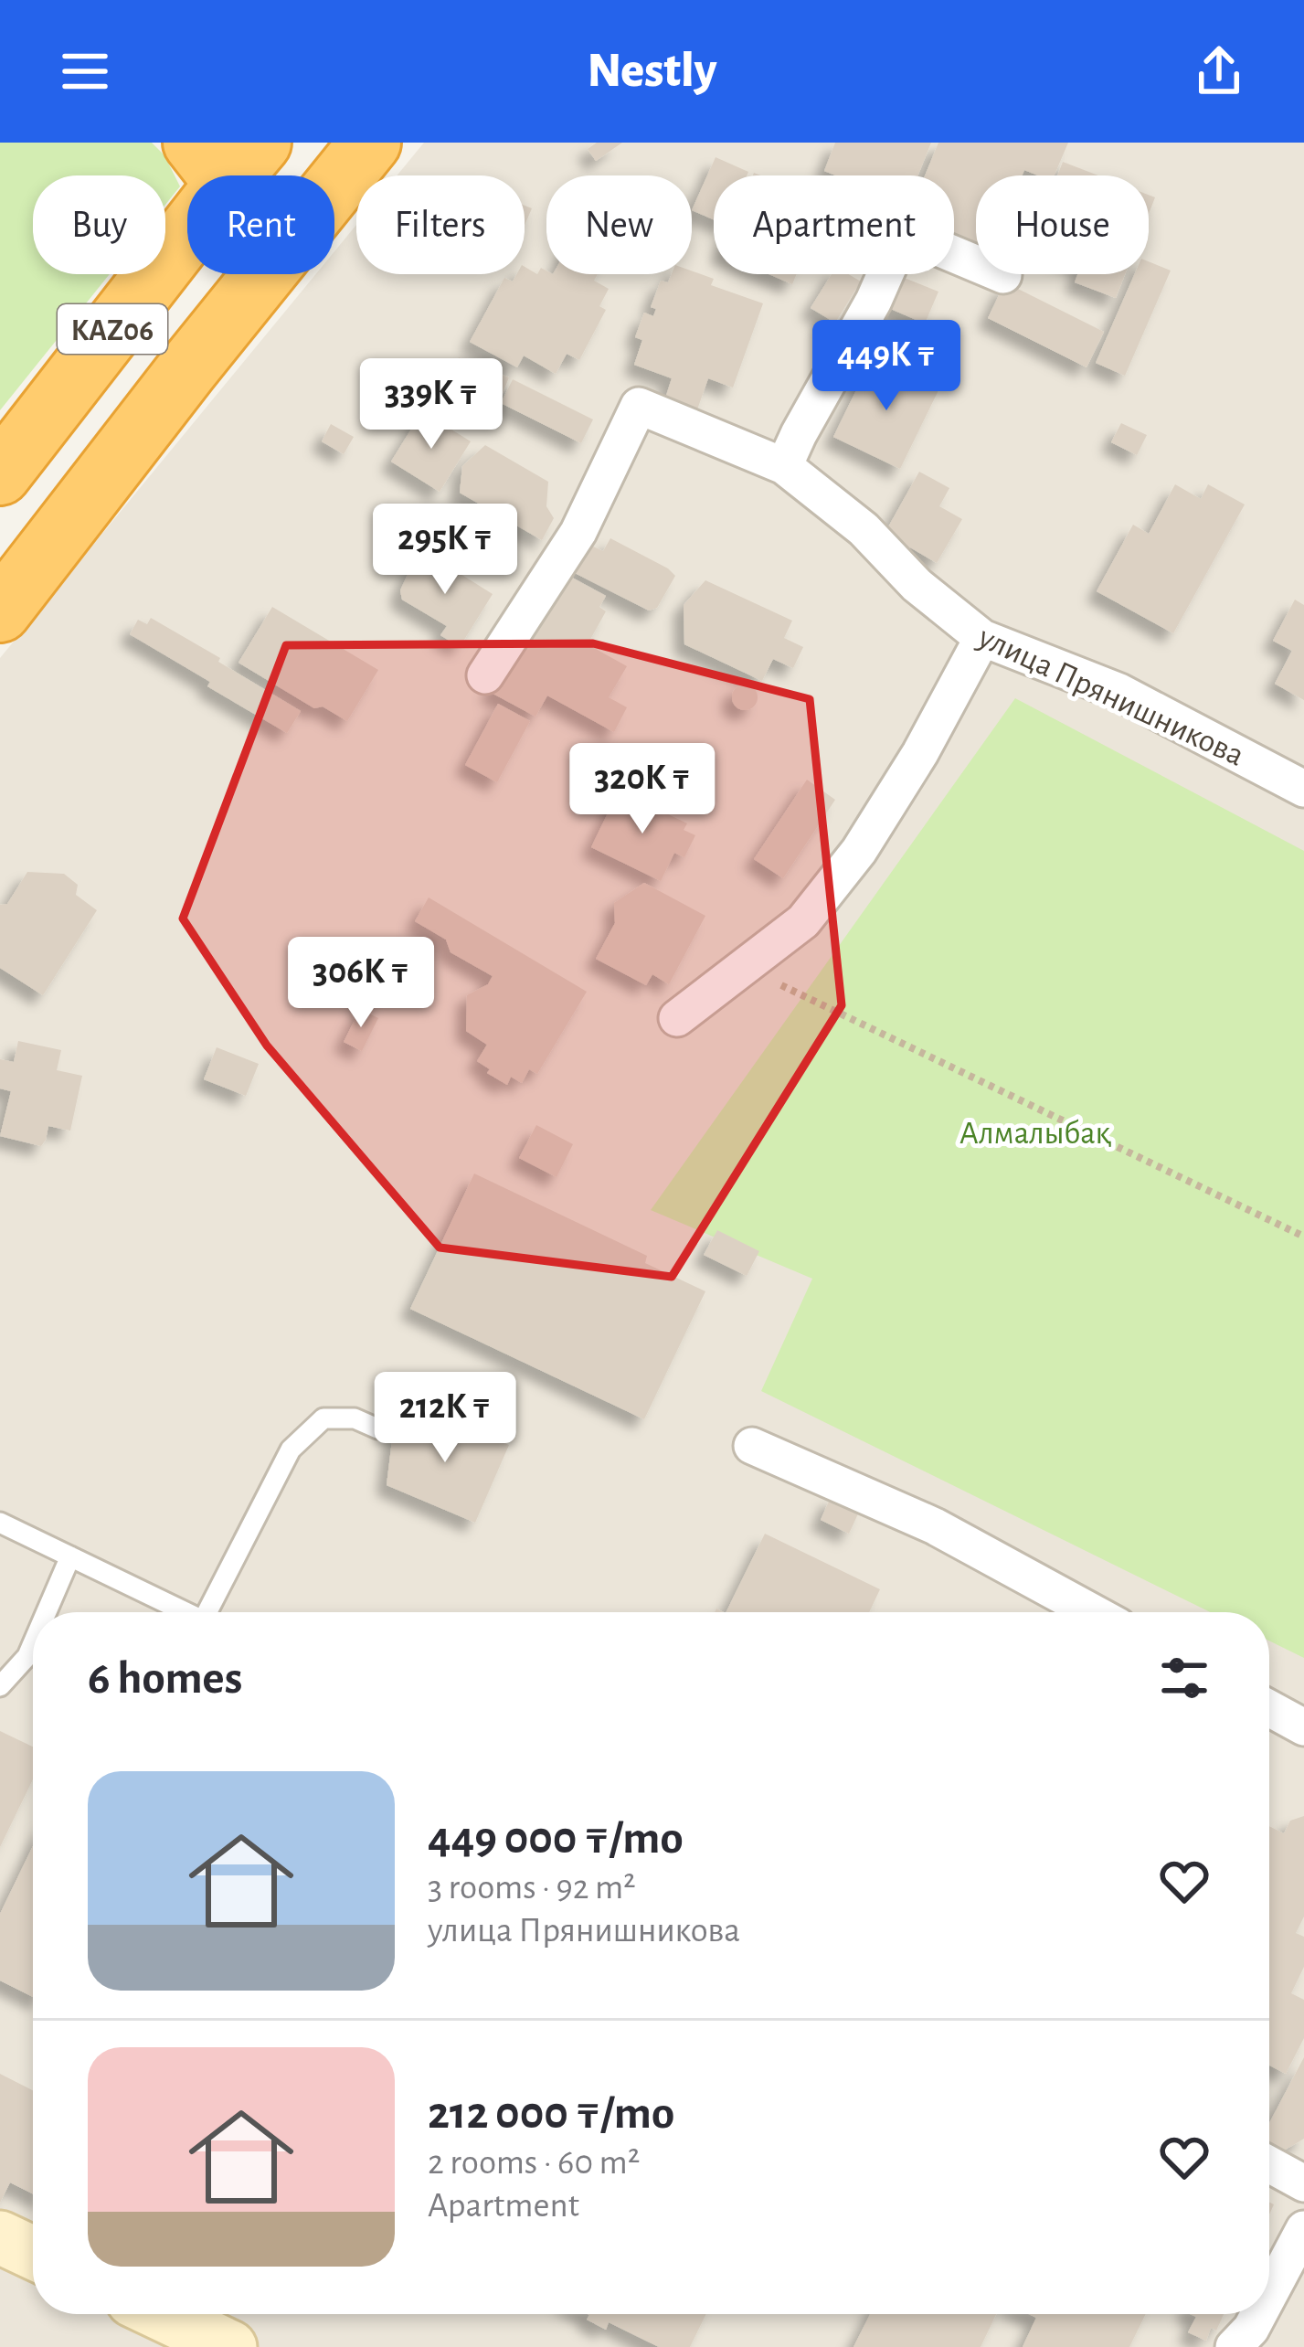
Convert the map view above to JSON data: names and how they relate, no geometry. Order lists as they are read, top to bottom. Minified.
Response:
{"streets":{"highway":["KАZ06"],"street":["улица Прянишникова"]},"parks":["Алмалыбақ"],"page":{"header":"Nestly","chip":["Buy","Rent","Filters","New","Apartment","House"],"price":["449K ₸","339K ₸","295K ₸","320K ₸","306K ₸","212K ₸"],"heading":"6 homes","list":[{"name":"449 000 ₸/mo","note":"3 rooms · 92 m² · улица Прянишникова"},{"name":"212 000 ₸/mo","note":"2 rooms · 60 m² · Apartment"}]}}
